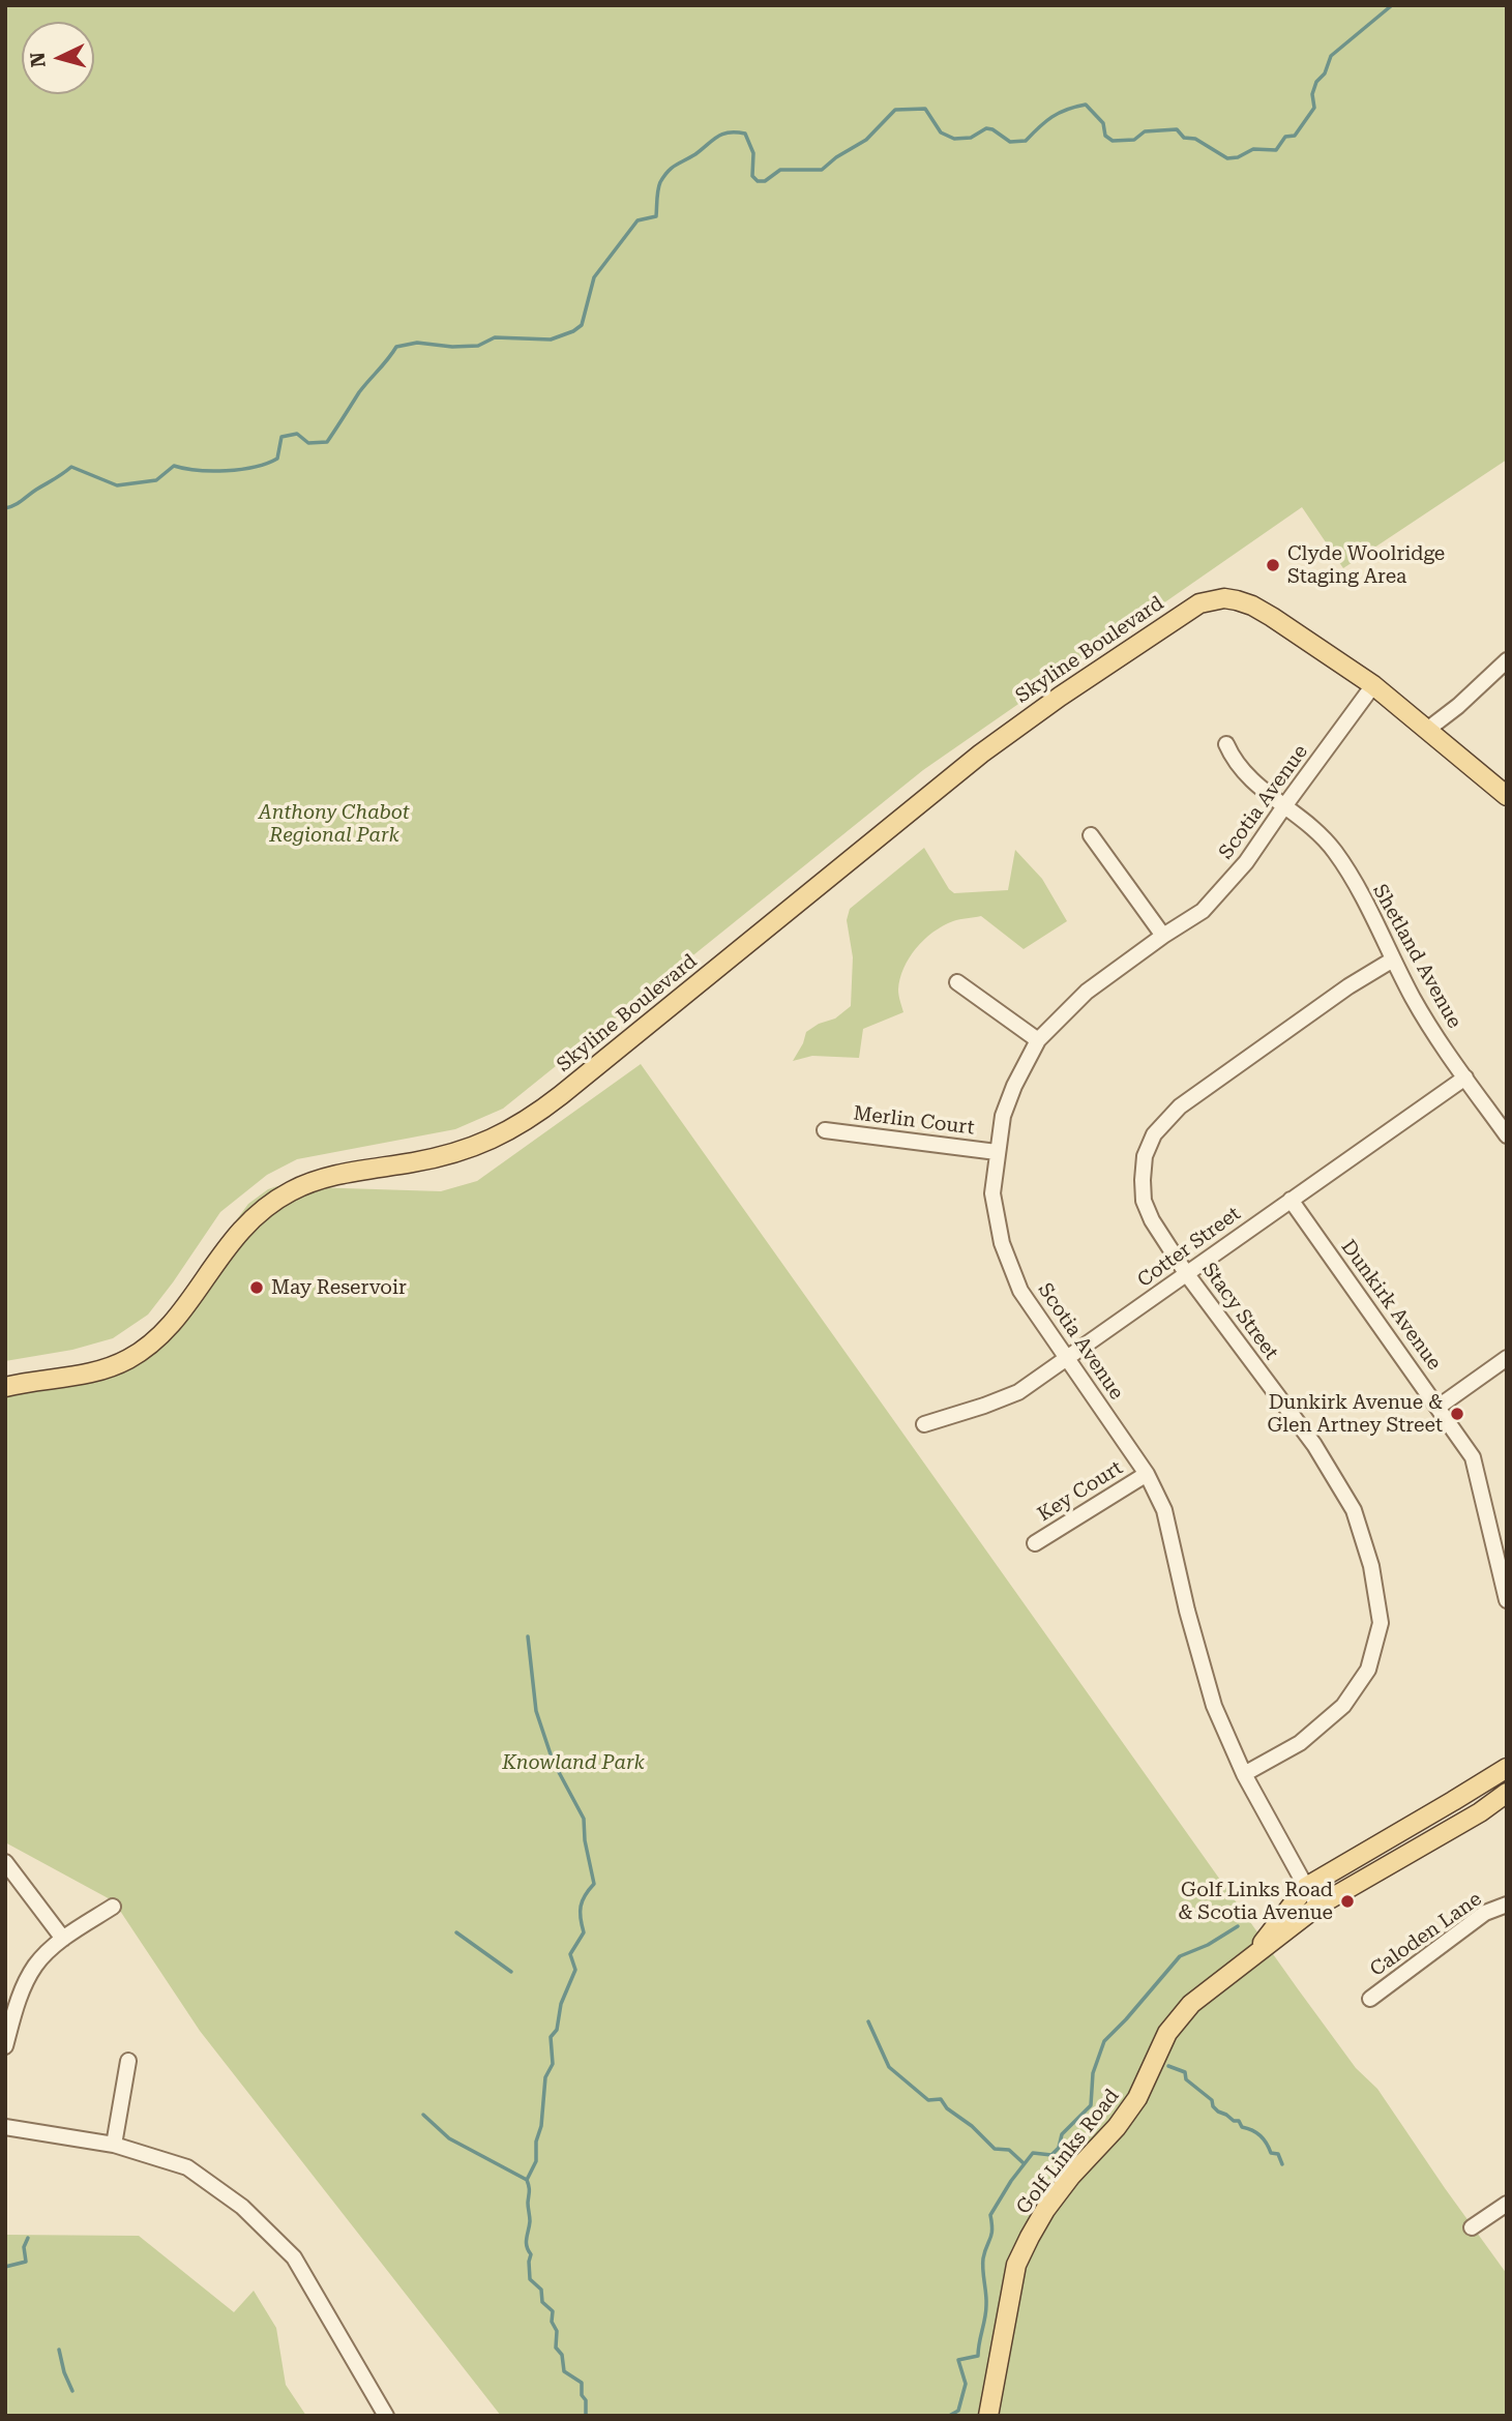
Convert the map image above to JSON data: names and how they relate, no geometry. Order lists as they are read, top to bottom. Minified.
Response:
{"streets":{"main road":["Skyline Boulevard","Golf Links Road"],"street":["Scotia Avenue","Shetland Avenue","Merlin Court","Cotter Street","Dunkirk Avenue","Stacy Street","Key Court","Caloden Lane"]},"crossings":[["Skyline Boulevard","Scotia Avenue"],["Scotia Avenue","Shetland Avenue"],["Scotia Avenue","Merlin Court"],["Scotia Avenue","Cotter Street"],["Scotia Avenue","Stacy Street"],["Scotia Avenue","Key Court"],["Scotia Avenue","Golf Links Road"],["Shetland Avenue","Cotter Street"],["Shetland Avenue","Stacy Street"],["Cotter Street","Dunkirk Avenue"],["Cotter Street","Stacy Street"]],"parks":["Anthony Chabot Regional Park","Knowland Park"],"places":["Clyde Woolridge Staging Area","May Reservoir","Dunkirk Avenue & Glen Artney Street","Golf Links Road & Scotia Avenue"],"north":"left"}
